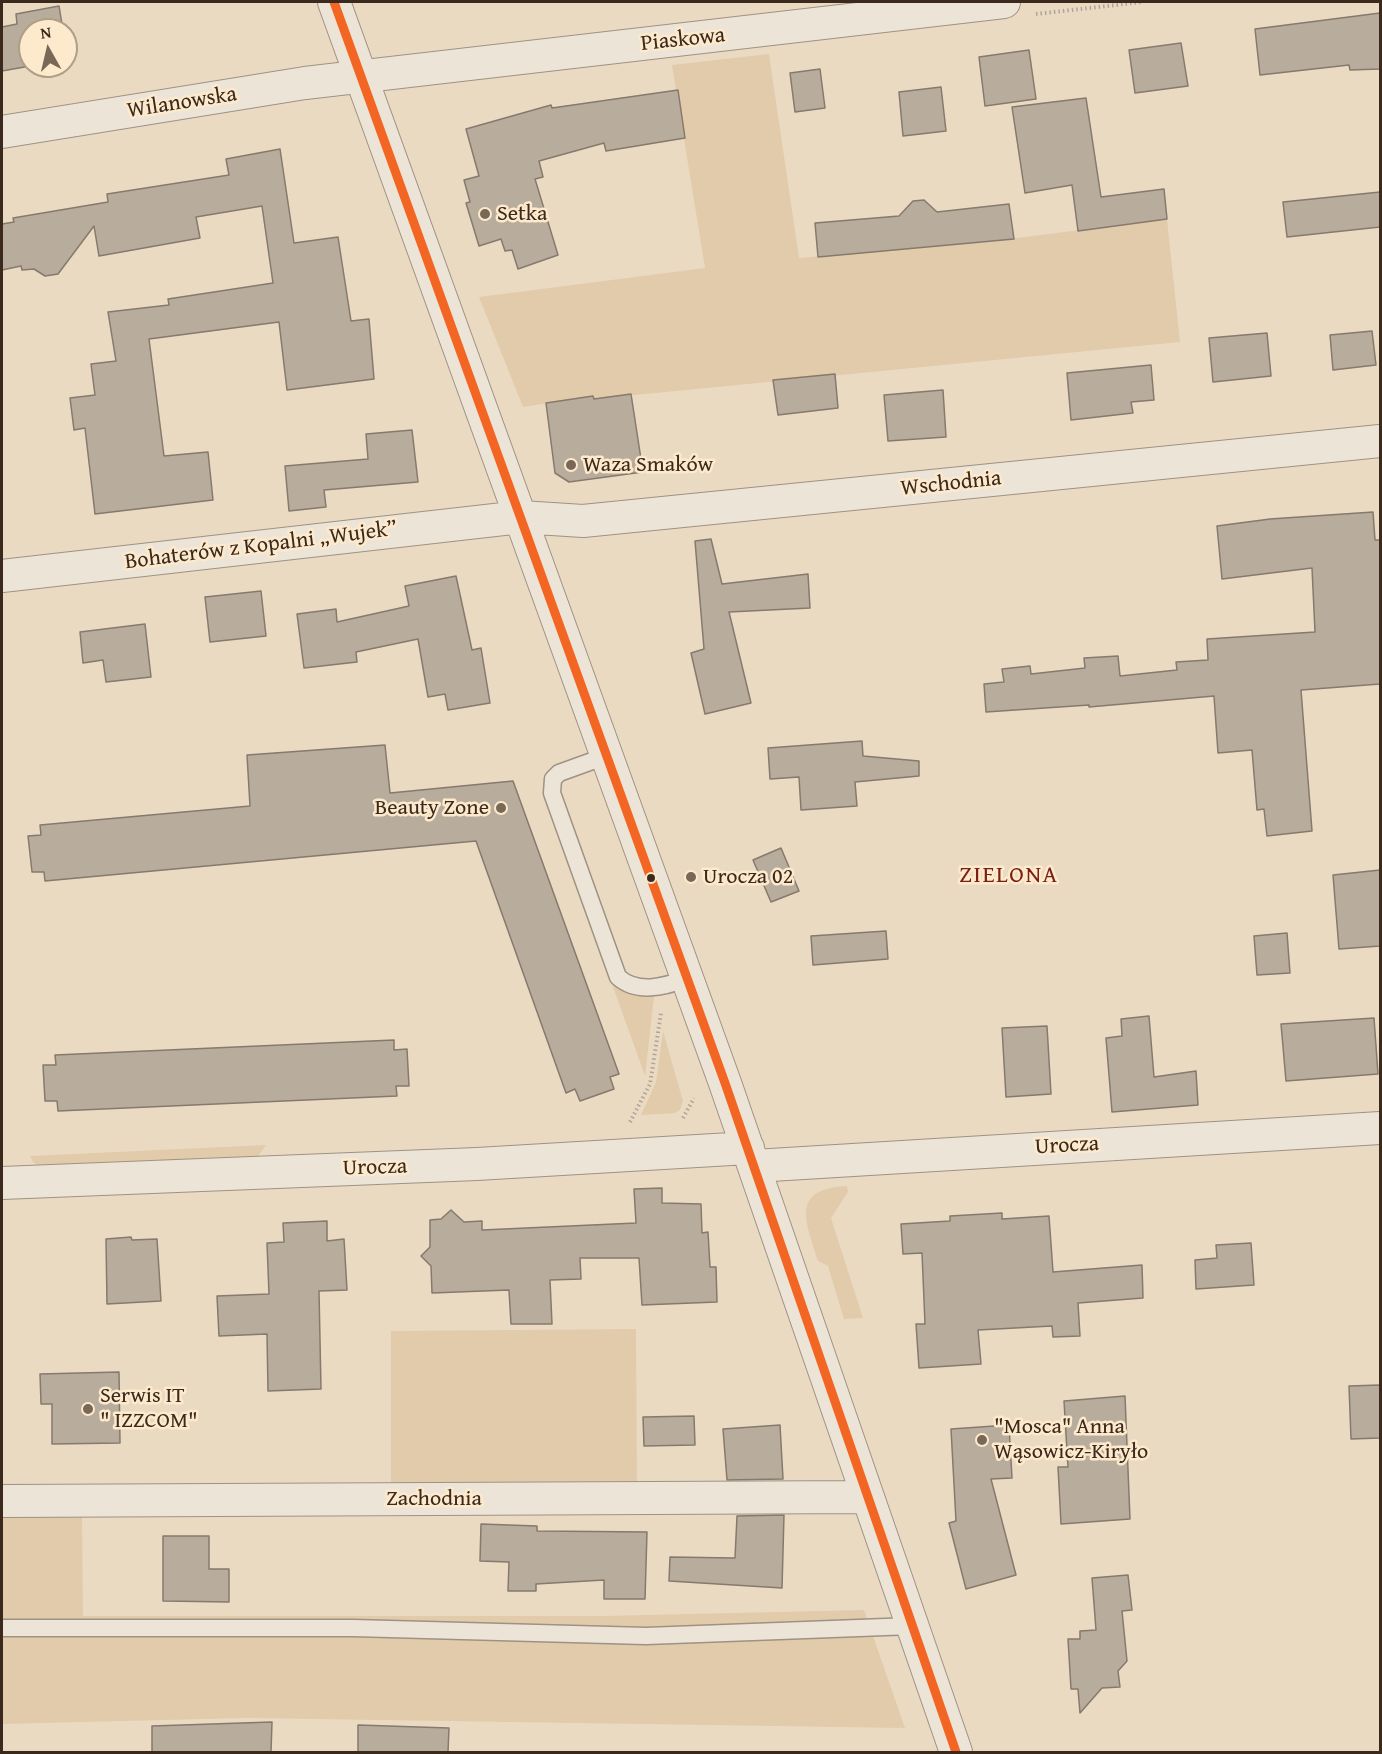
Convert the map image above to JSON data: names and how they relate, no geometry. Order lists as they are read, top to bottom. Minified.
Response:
{"streets":{"street":["Piaskowa","Wilanowska","Wschodnia","Bohaterów z Kopalni „Wujek”","Urocza","Zachodnia"]},"crossings":[["Piaskowa","Wilanowska"],["Wschodnia","Bohaterów z Kopalni „Wujek”"]],"districts":["ZIELONA"],"places":["Setka","Waza Smaków","Beauty Zone","Urocza 02","Serwis IT \" IZZCOM\"","\"Mosca\" Anna Wąsowicz-Kiryło"],"north":"top"}
